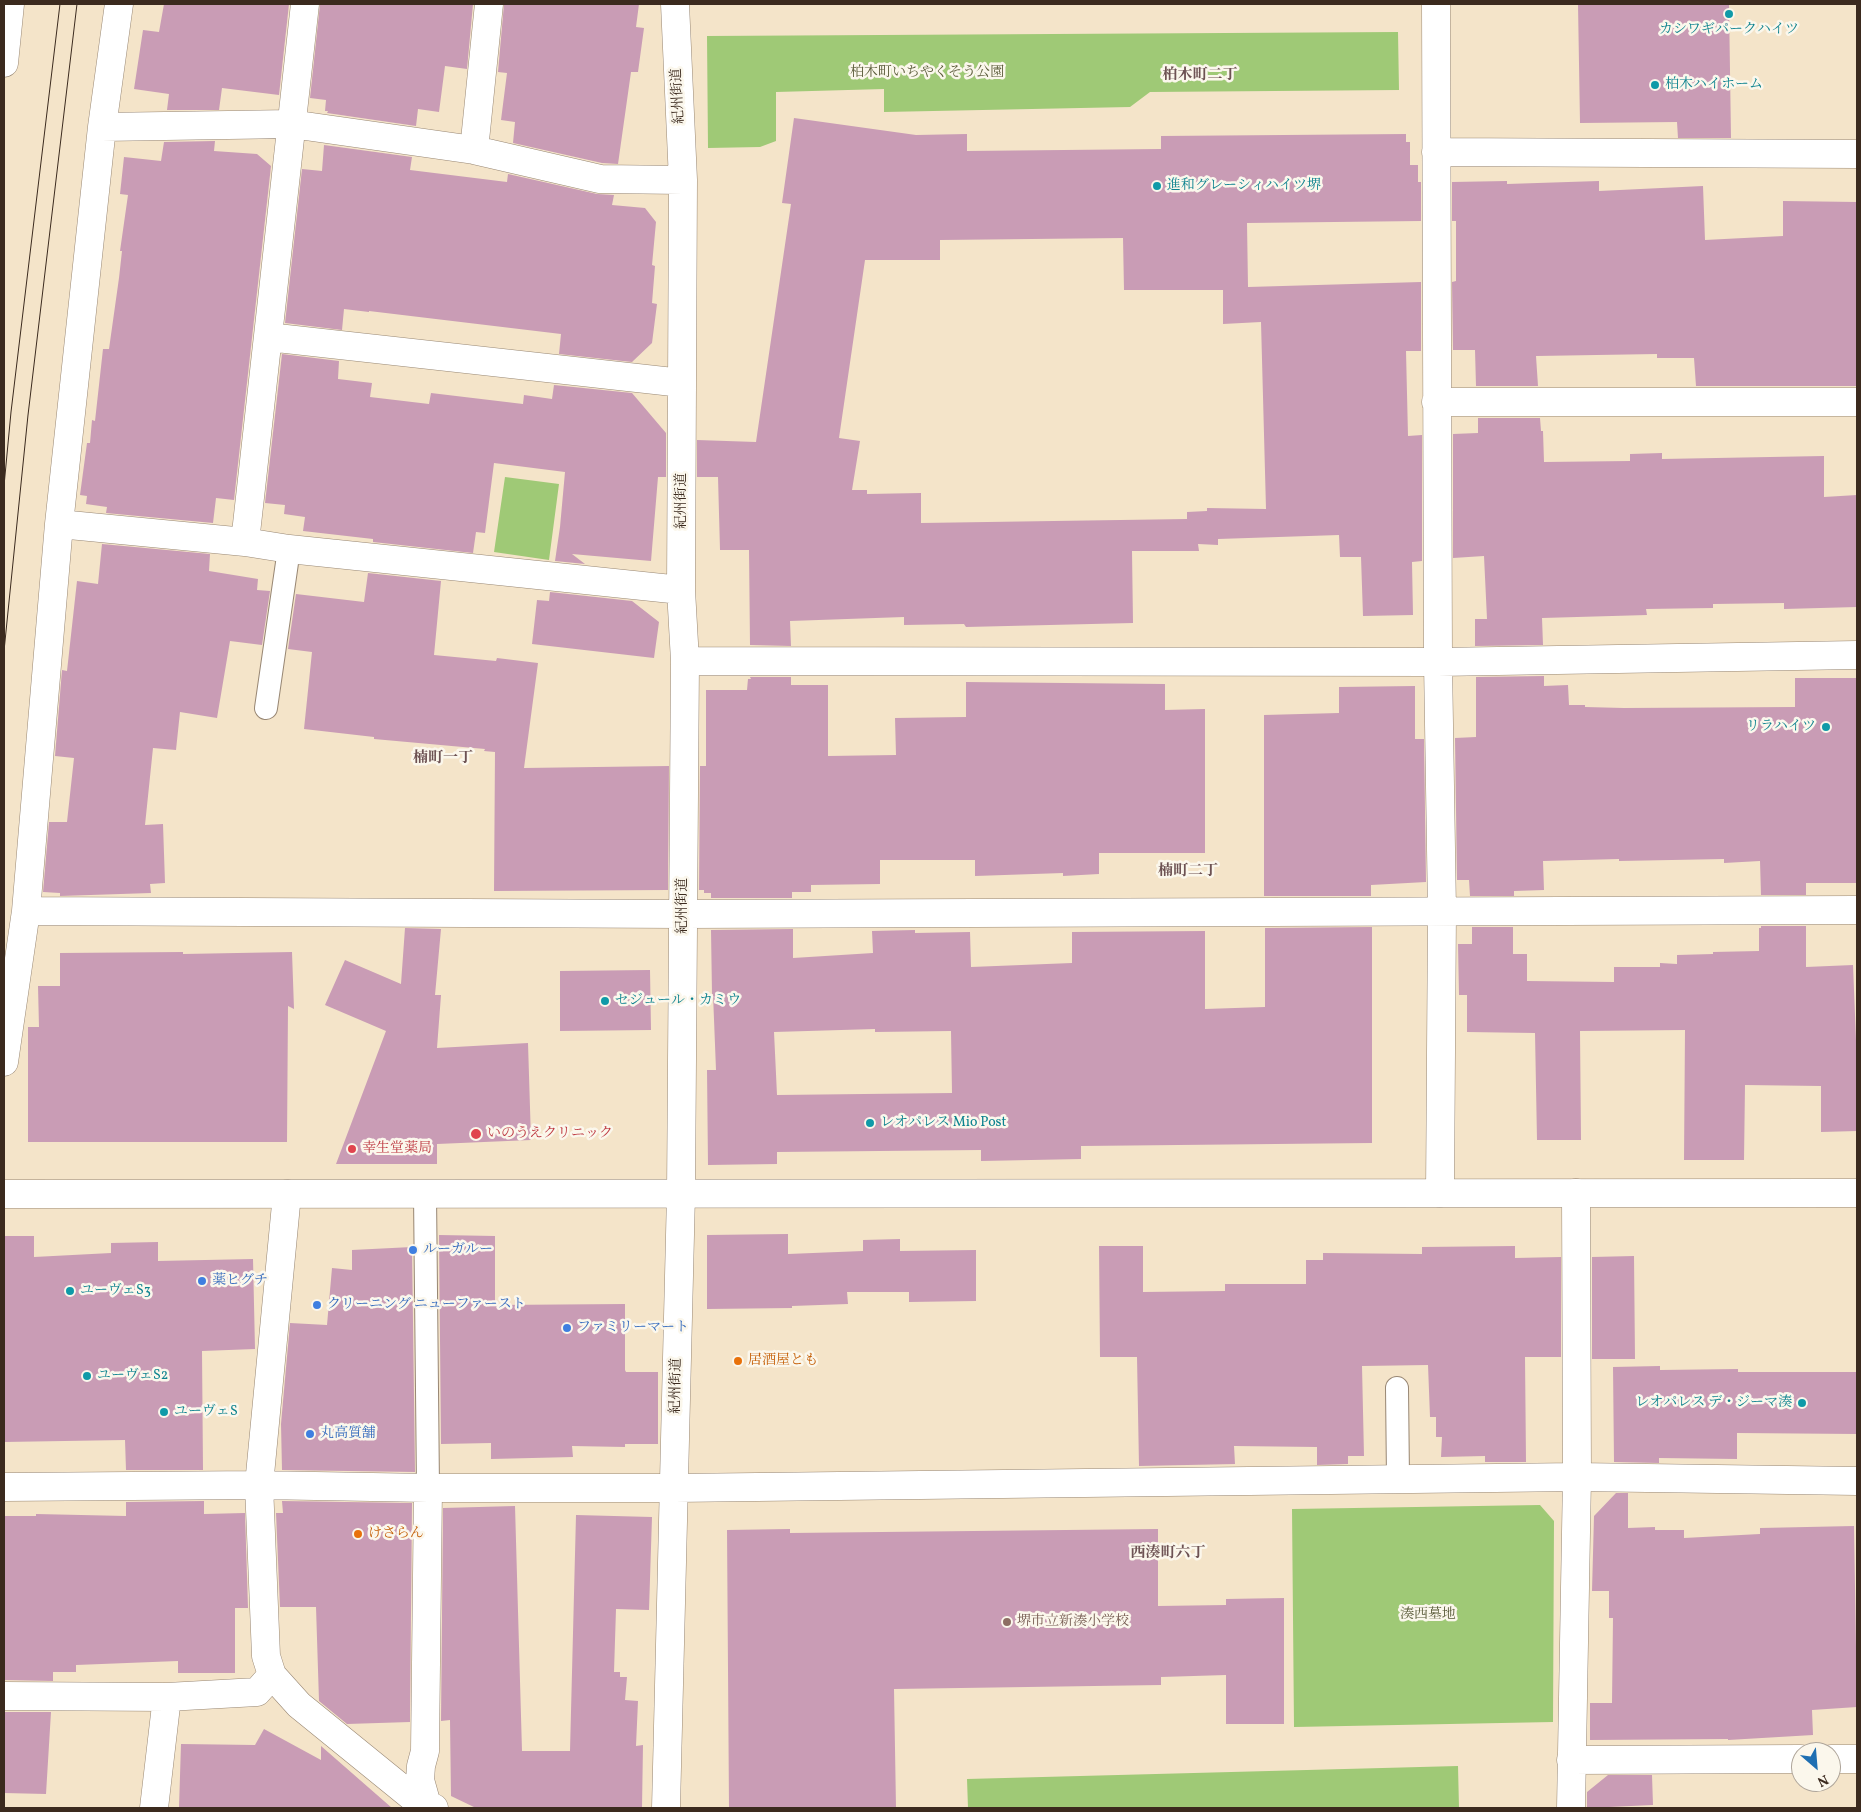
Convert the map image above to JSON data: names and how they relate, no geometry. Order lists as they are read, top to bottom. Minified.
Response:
{"streets":{"street":["紀州街道"]},"districts":["柏木町二丁","楠町一丁","楠町二丁","西湊町六丁"],"parks":["柏木町いちやくそう公園","湊西墓地"],"places":["カシワギパークハイツ","柏木ハイホーム","進和グレーシィハイツ堺","リラハイツ","セジュール・カミウ","レオパレス Mio Post","いのうえクリニック","幸生堂薬局","ルーガルー","薬ヒグチ","ユーヴェS3","クリーニング ニューファースト","ファミリーマート","居酒屋とも","ユーヴェS2","レオパレス デ・ジーマ湊","ユーヴェS","丸高質舗","けさらん","堺市立新湊小学校"],"north":"bottom right"}
